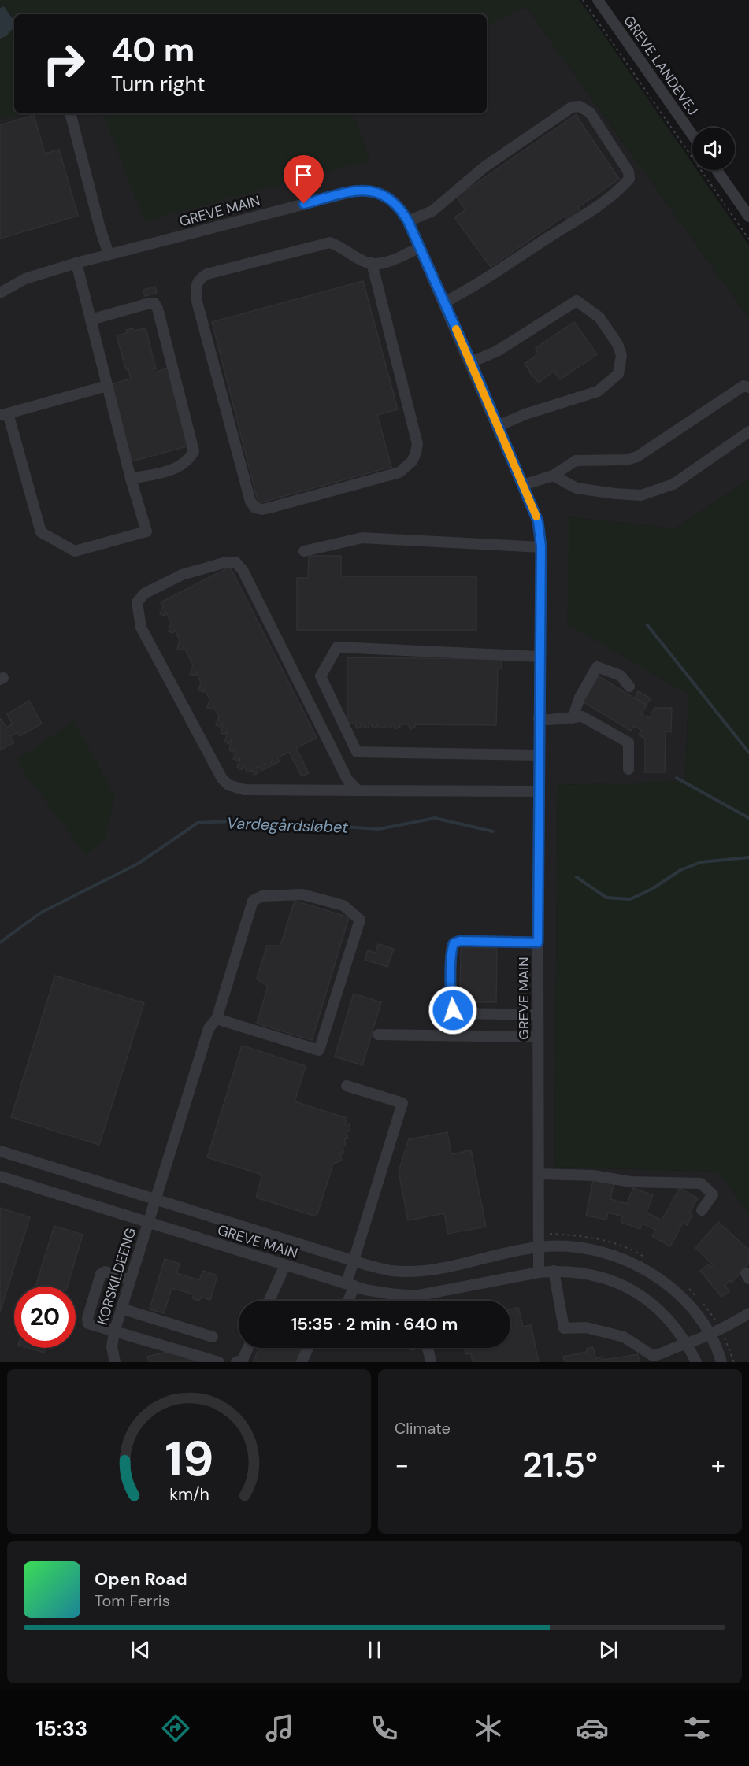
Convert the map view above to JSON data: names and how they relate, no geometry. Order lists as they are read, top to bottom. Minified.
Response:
{"streets":{"street":["GREVE LANDEVEJ","GREVE MAIN","KORSKILDEENG"]},"crossings":[["GREVE MAIN","KORSKILDEENG"]],"water":["Vardegårdsløbet"],"page":{"turn":["40 m","Turn right"],"limit":"20","trip":"15:35 · 2 min · 640 m","tile":"Climate","heat":["−","21.5°","+"],"song":["Open Road","Tom Ferris"],"tabs":"15:33","gauge":["19","km/h"]}}
